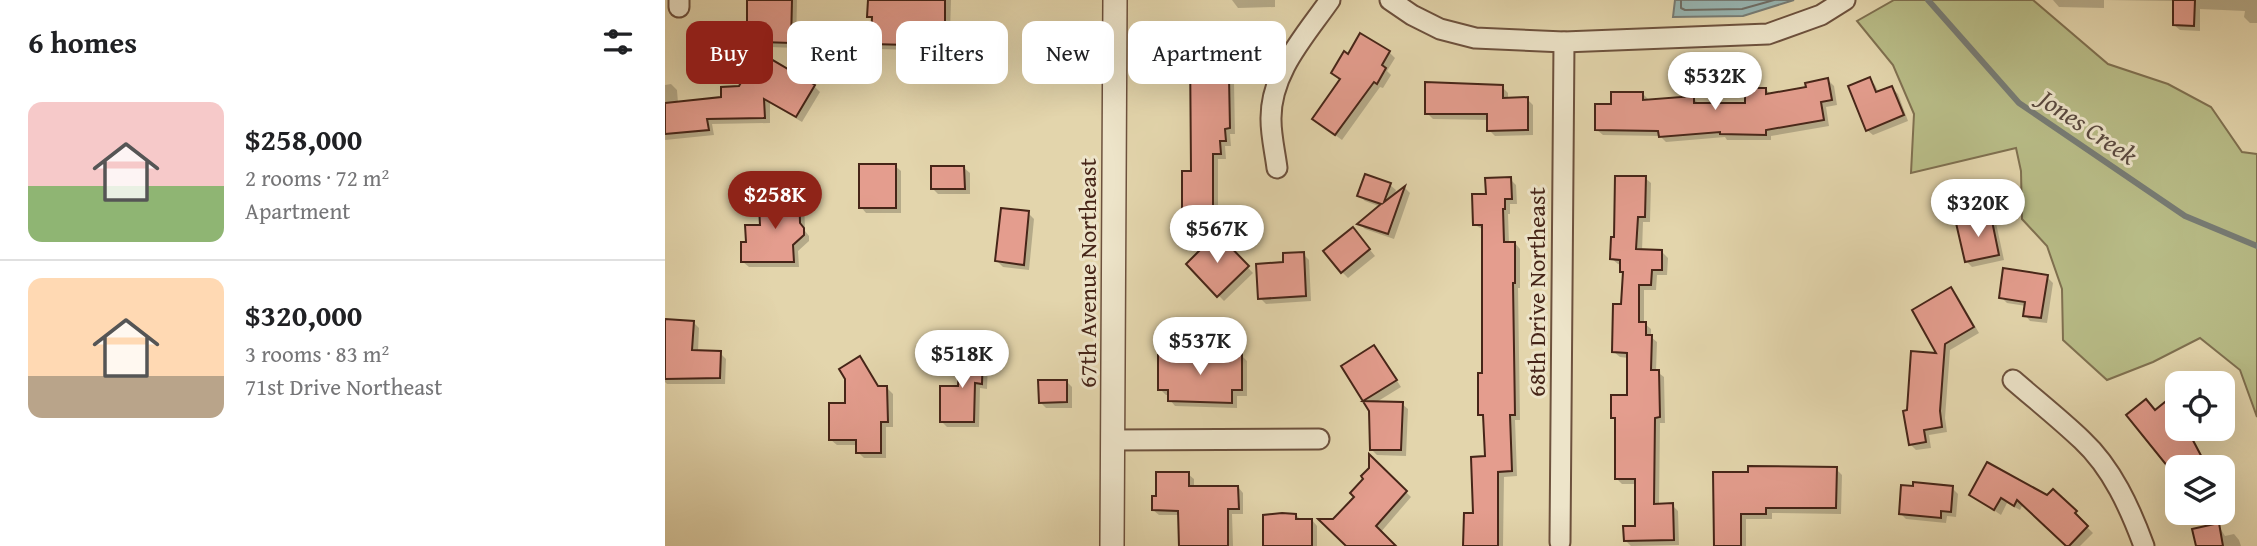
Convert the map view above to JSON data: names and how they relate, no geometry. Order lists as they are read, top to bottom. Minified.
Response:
{"streets":{"street":["67th Avenue Northeast","68th Drive Northeast"]},"water":["Jones Creek"],"page":{"heading":"6 homes","chip":["Buy","Rent","Filters","New","Apartment"],"price":["$532K","$258K","$320K","$567K","$537K","$518K"],"list":[{"name":"$258,000","note":"2 rooms · 72 m² · Apartment"},{"name":"$320,000","note":"3 rooms · 83 m² · 71st Drive Northeast"}]}}
